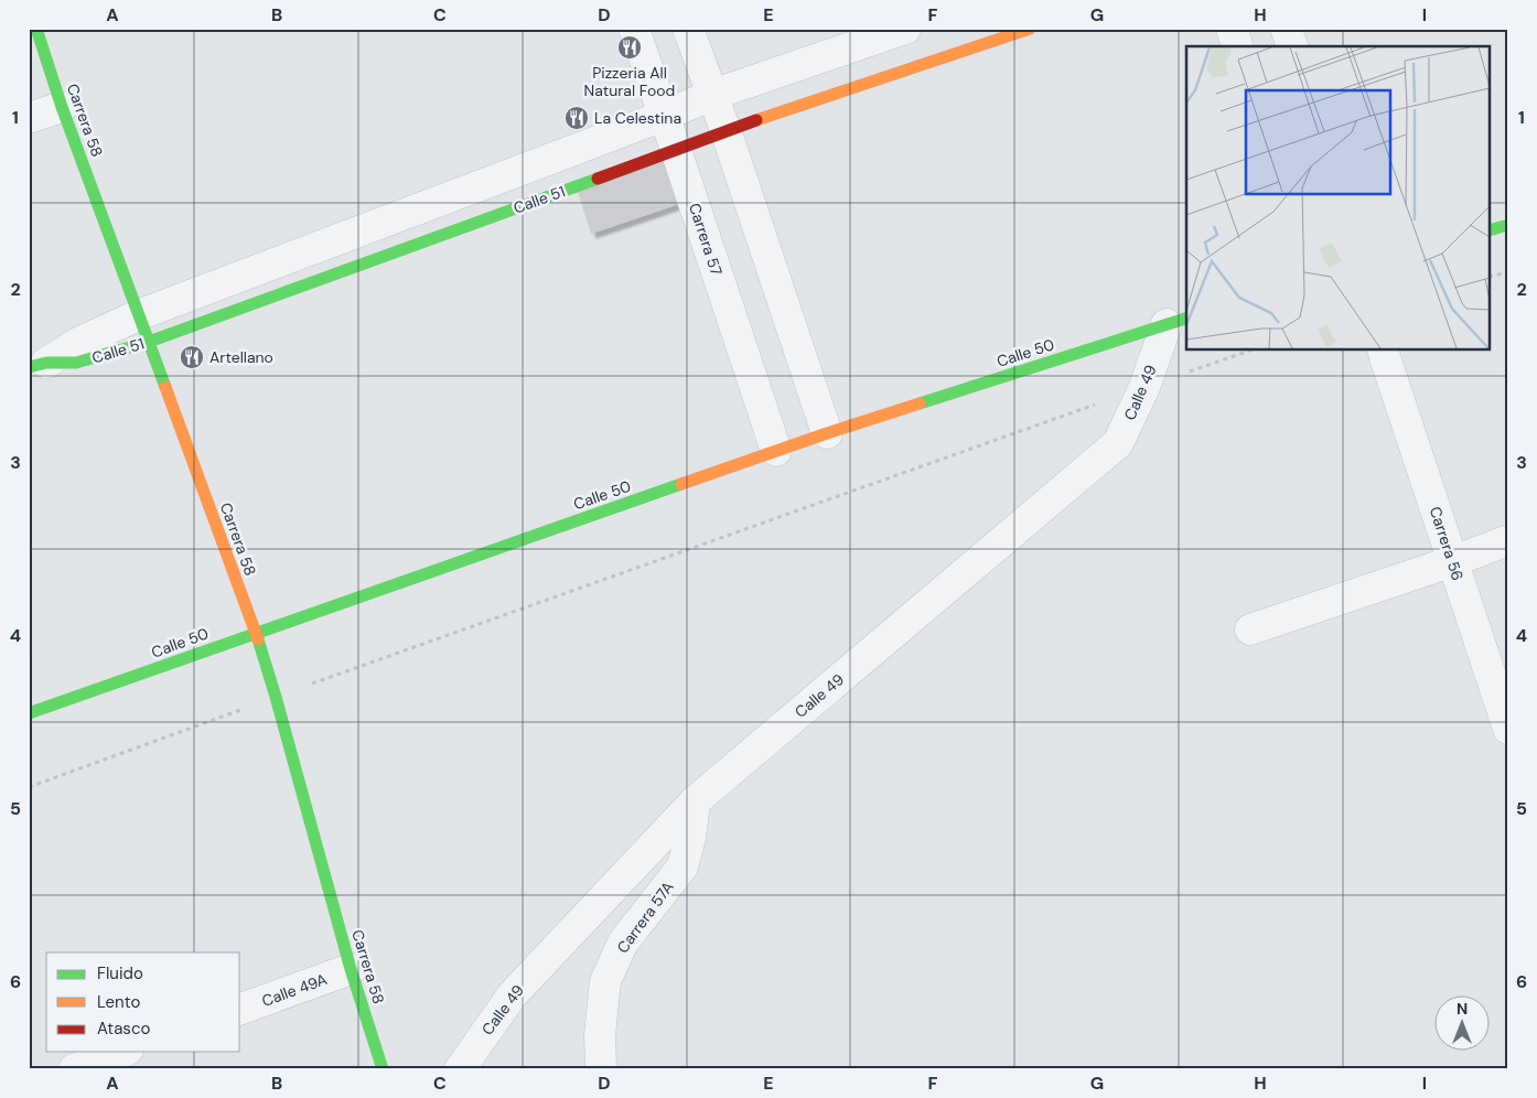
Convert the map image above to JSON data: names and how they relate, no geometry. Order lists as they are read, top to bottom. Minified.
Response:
{"streets":{"street":["Carrera 58","Calle 51","Carrera 57","Calle 50","Calle 49","Carrera 56","Carrera 57A","Calle 49A"]},"crossings":[["Carrera 58","Calle 51"],["Carrera 58","Calle 50"],["Carrera 58","Calle 49A"],["Calle 51","Carrera 57"],["Carrera 57","Calle 50"],["Calle 50","Calle 49"],["Calle 49","Carrera 57A"]],"places":{"restaurant":["Pizzeria All Natural Food","La Celestina","Artellano"]},"legend":["Fluido","Lento","Atasco"],"north":"top","grid":{"columns":["A","B","C","D","E","F","G","H","I"],"rows":["1","2","3","4","5","6"]}}
